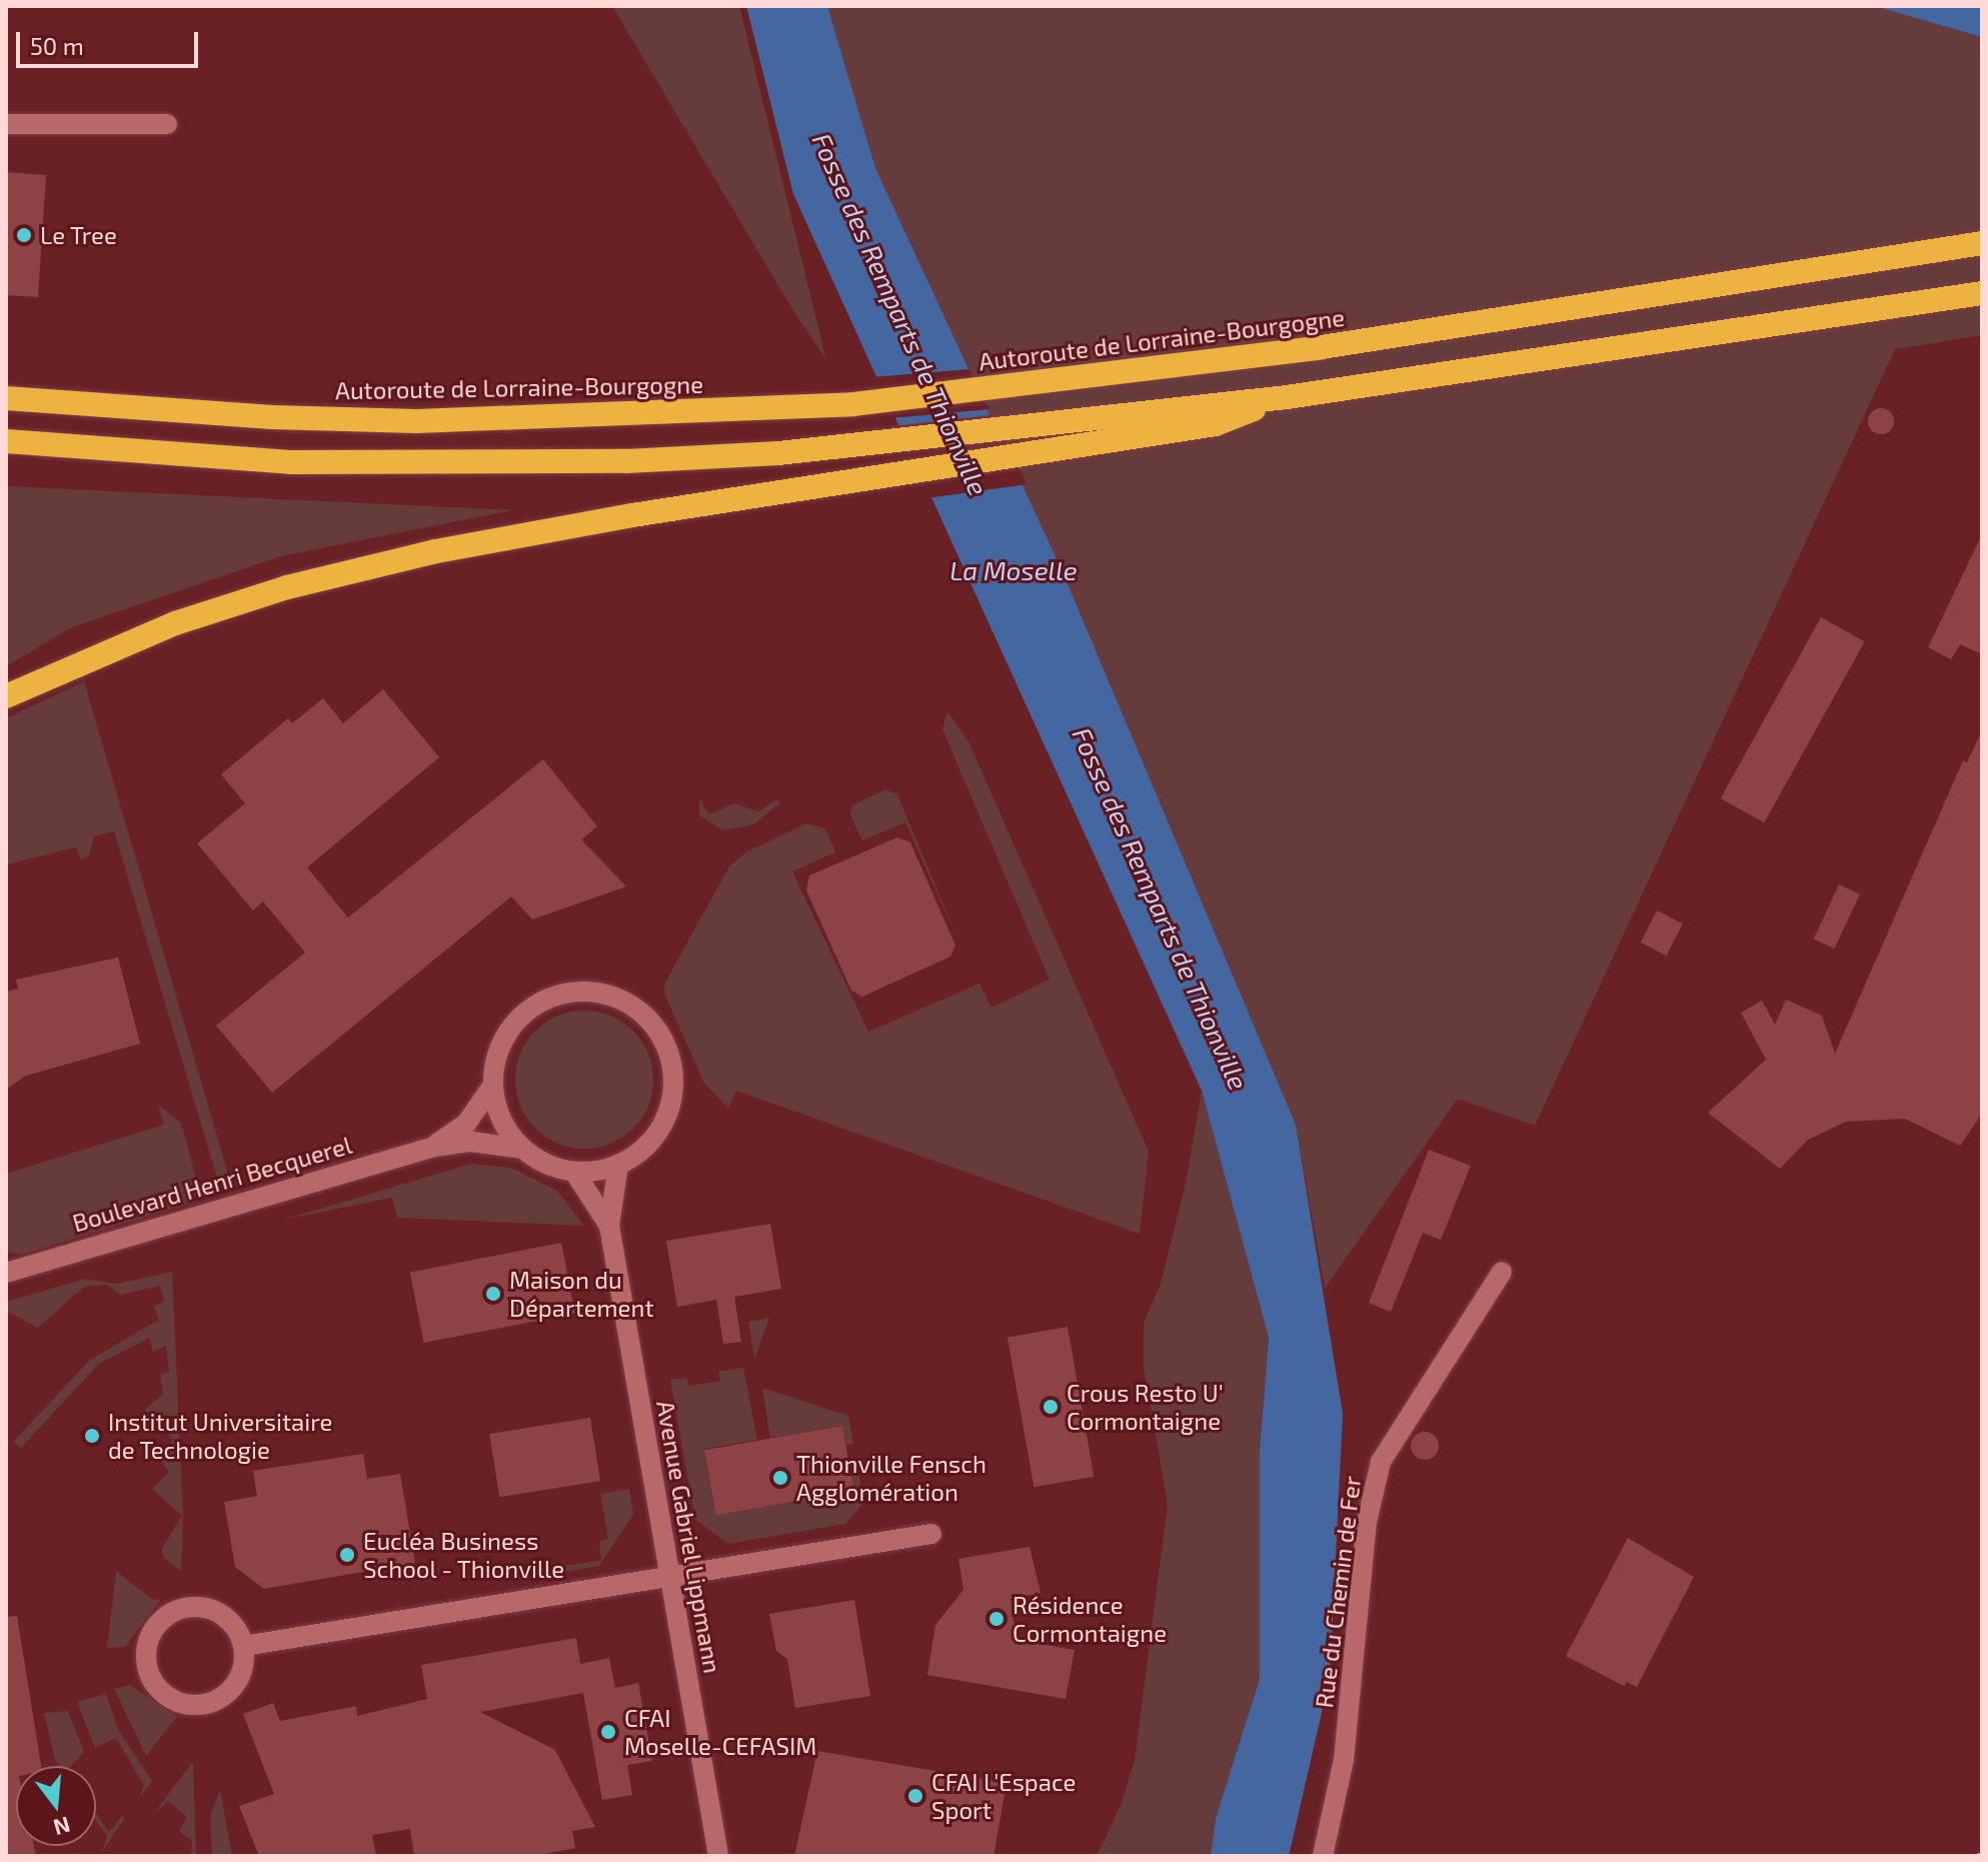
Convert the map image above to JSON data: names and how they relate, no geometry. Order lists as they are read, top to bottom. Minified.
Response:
{"streets":{"highway":["Autoroute de Lorraine-Bourgogne"],"street":["Boulevard Henri Becquerel","Avenue Gabriel Lippmann","Rue du Chemin de Fer"]},"crossings":[["Boulevard Henri Becquerel","Avenue Gabriel Lippmann"]],"water":["Fosse des Remparts de Thionville","La Moselle"],"places":["Le Tree","Maison du Département","Crous Resto U' Cormontaigne","Institut Universitaire de Technologie","Thionville Fensch Agglomération","Eucléa Business School - Thionville","Résidence Cormontaigne","CFAI Moselle-CEFASIM","CFAI L'Espace Sport"],"scale_bar":"50 m","north":"bottom"}
